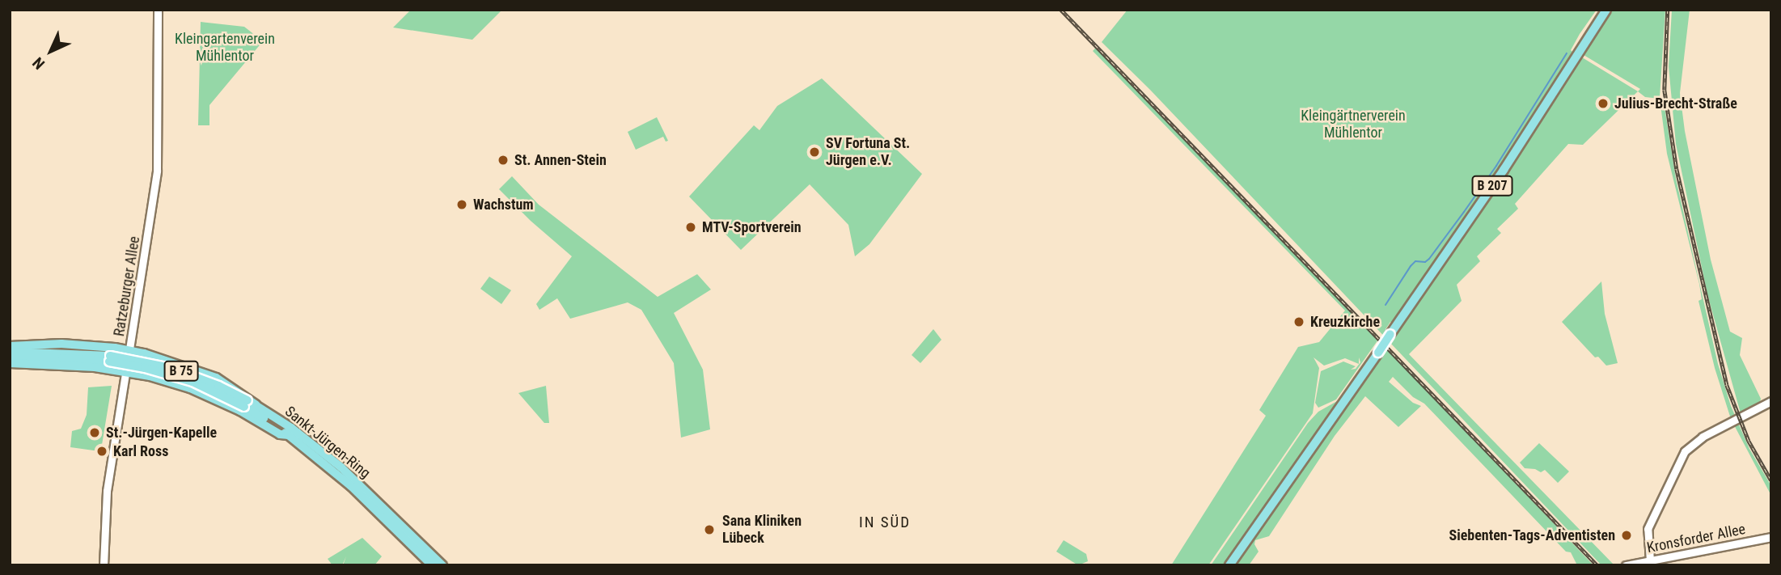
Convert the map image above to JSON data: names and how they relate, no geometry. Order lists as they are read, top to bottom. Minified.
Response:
{"streets":{"main road":["B 207","Ratzeburger Allee","B 75","Sankt-Jürgen-Ring","Kronsforder Allee"]},"crossings":[["B 75","Sankt-Jürgen-Ring"]],"districts":["IN SÜD"],"parks":["Kleingartenverein Mühlentor","Kleingärtnerverein Mühlentor"],"places":["Julius-Brecht-Straße","SV Fortuna St. Jürgen e.V.","St. Annen-Stein","Wachstum","MTV-Sportverein","Kreuzkirche","St.-Jürgen-Kapelle","Karl Ross","Sana Kliniken Lübeck","Siebenten-Tags-Adventisten"],"north":"bottom left"}
